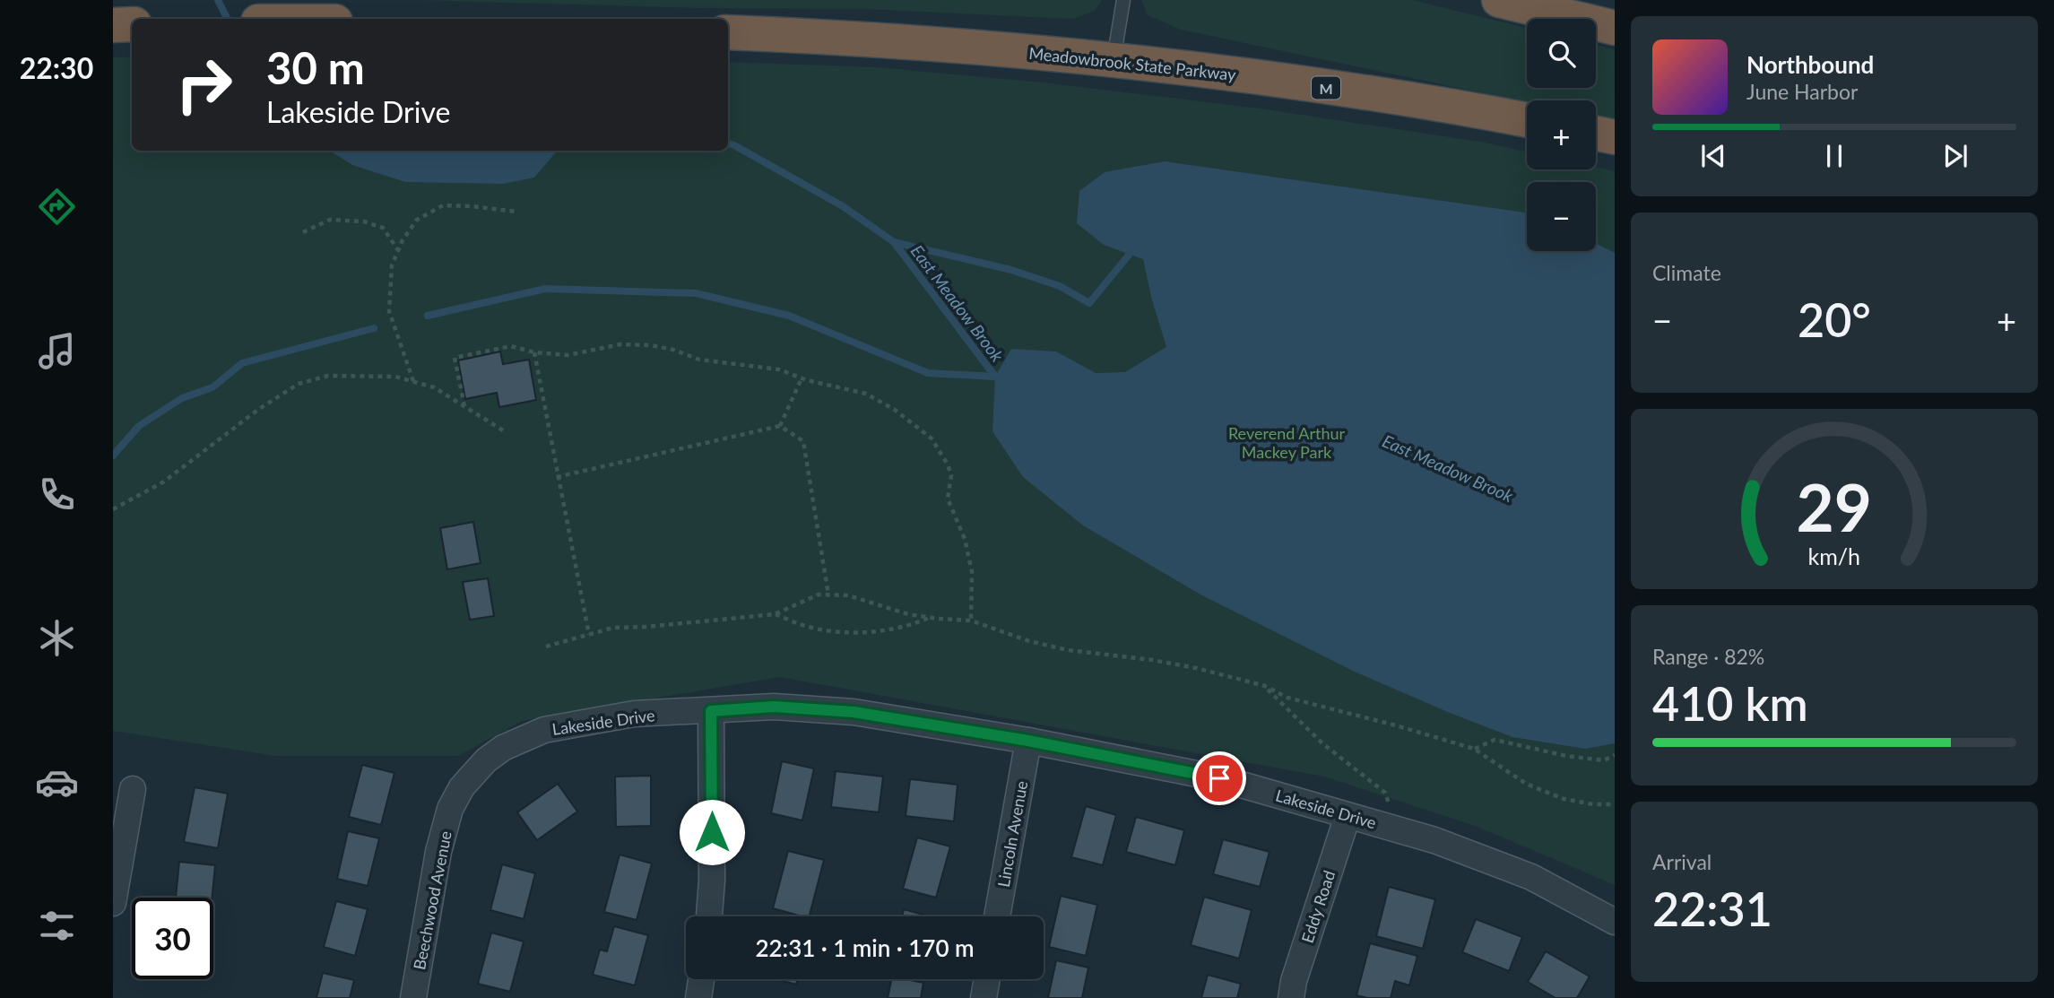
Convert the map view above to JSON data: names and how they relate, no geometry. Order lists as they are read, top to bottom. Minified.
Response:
{"streets":{"highway":["Meadowbrook State Parkway","M"],"street":["Lakeside Drive","Lincoln Avenue","Beechwood Avenue","Eddy Road"]},"crossings":[["Lakeside Drive","Lincoln Avenue"],["Lakeside Drive","Beechwood Avenue"],["Lakeside Drive","Eddy Road"]],"water":["East Meadow Brook"],"parks":["Reverend Arthur Mackey Park"],"page":{"tabs":"22:30","map_buttons":["+","−"],"turn":["30 m","Lakeside Drive"],"song":["Northbound","June Harbor"],"tile":["Climate",["Range · 82%","410 km"],["Arrival","22:31"]],"heat":["−","20°","+"],"limit":"30","trip":"22:31 · 1 min · 170 m","gauge":["29","km/h"]}}
